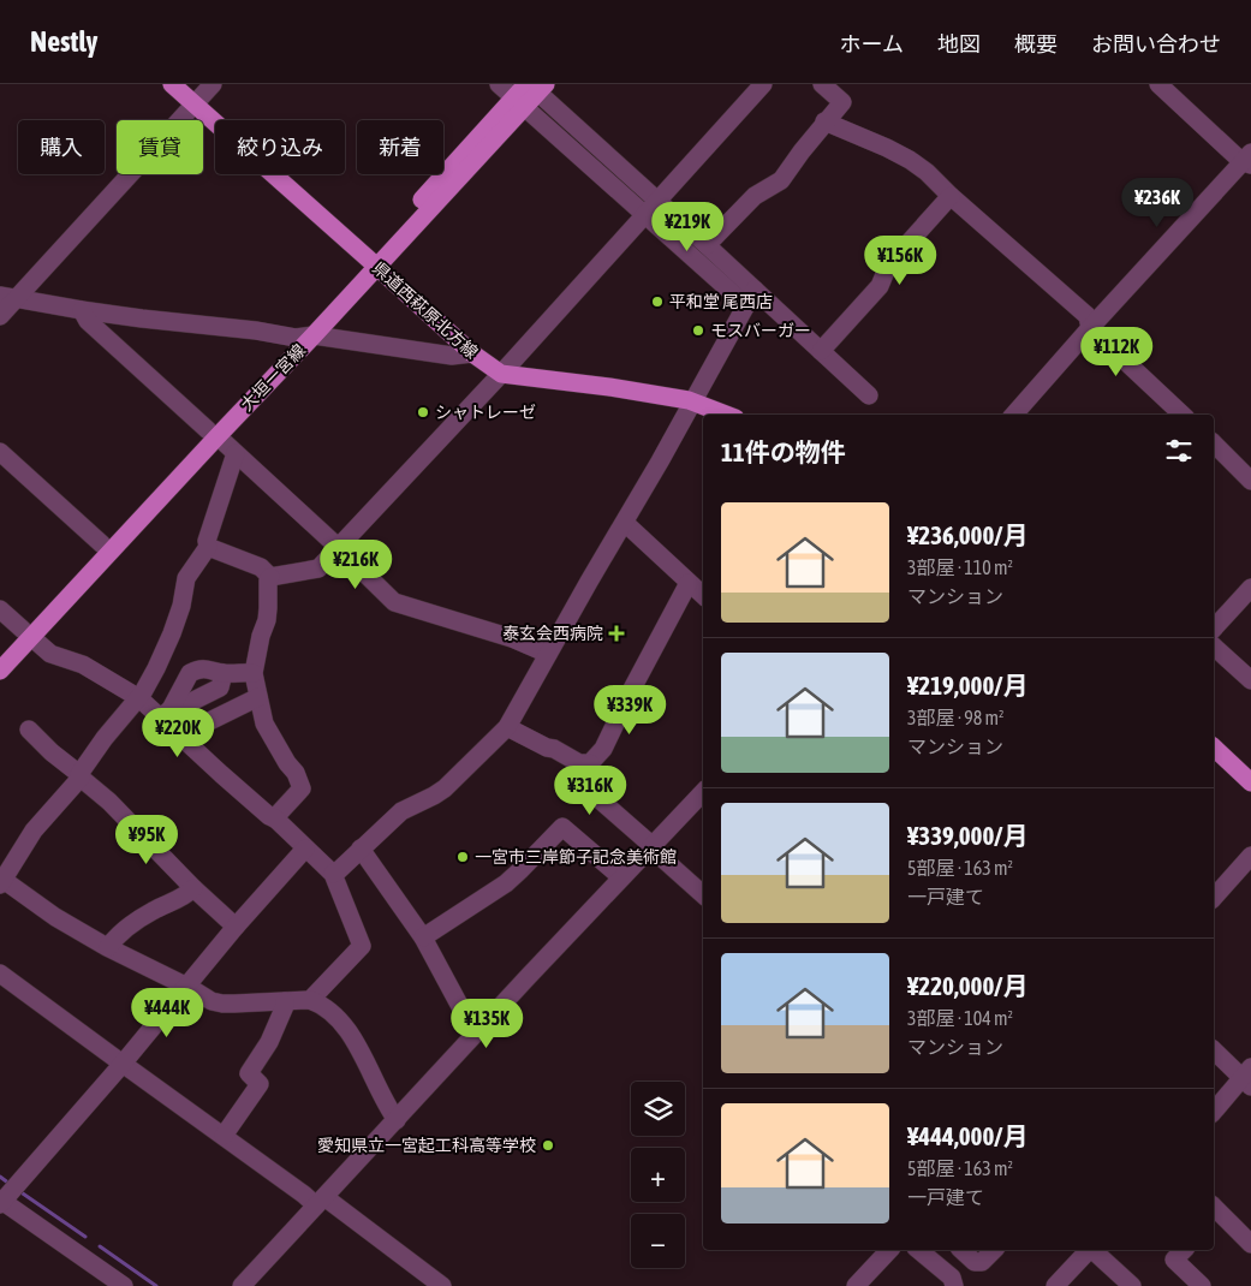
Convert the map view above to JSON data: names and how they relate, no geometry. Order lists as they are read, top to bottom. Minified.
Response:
{"streets":{"main road":["県道西萩原北方線","大垣一宮線"]},"crossings":[["県道西萩原北方線","大垣一宮線"]],"places":{"other":["平和堂 尾西店","モスバーガー","シャトレーゼ","一宮市三岸節子記念美術館","愛知県立一宮起工科高等学校"],"health":["泰玄会西病院"]},"page":{"header":"Nestly","nav":["ホーム","地図","概要","お問い合わせ"],"chip":["購入","賃貸","絞り込み","新着"],"price":["¥236K","¥219K","¥156K","¥112K","¥216K","¥339K","¥220K","¥316K","¥95K","¥444K","¥135K"],"heading":"11件の物件","list":[{"name":"¥236,000/月","note":"3部屋 · 110 m² · マンション"},{"name":"¥219,000/月","note":"3部屋 · 98 m² · マンション"},{"name":"¥339,000/月","note":"5部屋 · 163 m² · 一戸建て"},{"name":"¥220,000/月","note":"3部屋 · 104 m² · マンション"},{"name":"¥444,000/月","note":"5部屋 · 163 m² · 一戸建て"}],"map_buttons":["+","−"]}}
